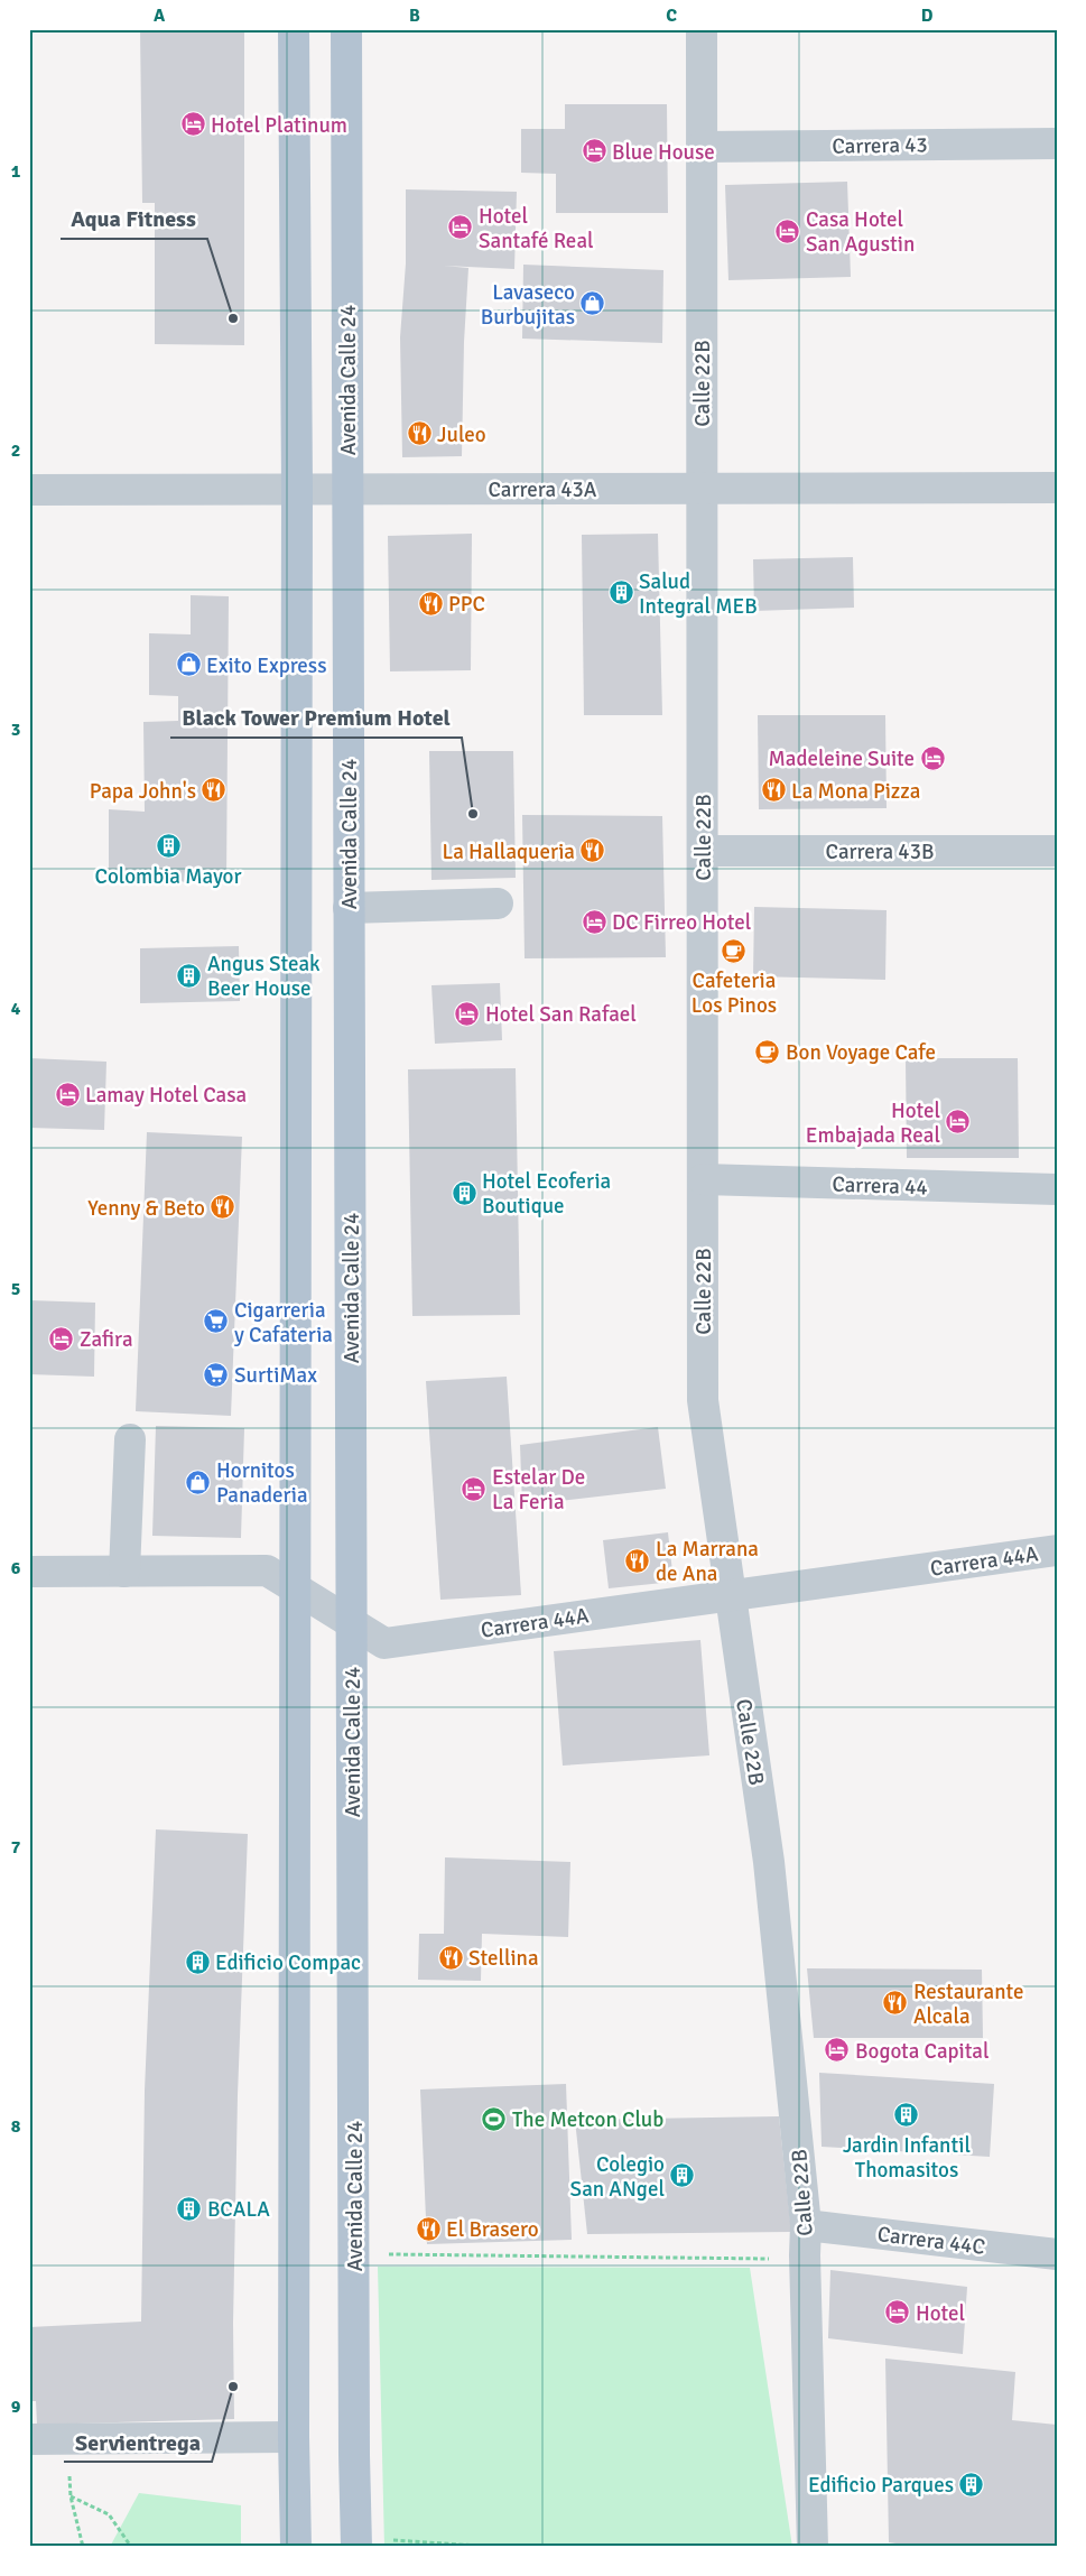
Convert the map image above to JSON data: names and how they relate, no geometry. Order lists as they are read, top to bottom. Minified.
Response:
{"streets":{"main road":["Avenida Calle 24"],"street":["Carrera 43","Calle 22B","Carrera 43A","Carrera 43B","Carrera 44","Carrera 44A","Carrera 44C"]},"crossings":[["Carrera 43","Calle 22B"],["Avenida Calle 24","Carrera 43A"],["Avenida Calle 24","Carrera 44A"],["Calle 22B","Carrera 43A"],["Calle 22B","Carrera 43B"],["Calle 22B","Carrera 44"],["Calle 22B","Carrera 44A"],["Calle 22B","Carrera 44C"]],"places":{"hotel":["Hotel Platinum","Blue House","Hotel Santafé Real","Casa Hotel San Agustin","Madeleine Suite","DC Firreo Hotel","Hotel San Rafael","Lamay Hotel Casa","Hotel Embajada Real","Zafira","Estelar De La Feria","Bogota Capital","Hotel"],"shop":["Lavaseco Burbujitas","Exito Express","Hornitos Panaderia"],"other":["Aqua Fitness","Black Tower Premium Hotel","Servientrega"],"restaurant":["Juleo","PPC","Papa John's","La Mona Pizza","La Hallaqueria","Yenny & Beto","La Marrana de Ana","Stellina","Restaurante Alcala","El Brasero"],"building":["Salud Integral MEB","Colombia Mayor","Angus Steak Beer House","Hotel Ecoferia Boutique","Edificio Compac","Jardin Infantil Thomasitos","Colegio San ANgel","BCALA","Edificio Parques"],"cafe":["Cafeteria Los Pinos","Bon Voyage Cafe"],"supermarket":["Cigarreria y Cafateria","SurtiMax"],"sports":["The Metcon Club"]},"grid":{"columns":["A","B","C","D"],"rows":["1","2","3","4","5","6","7","8","9"]}}
